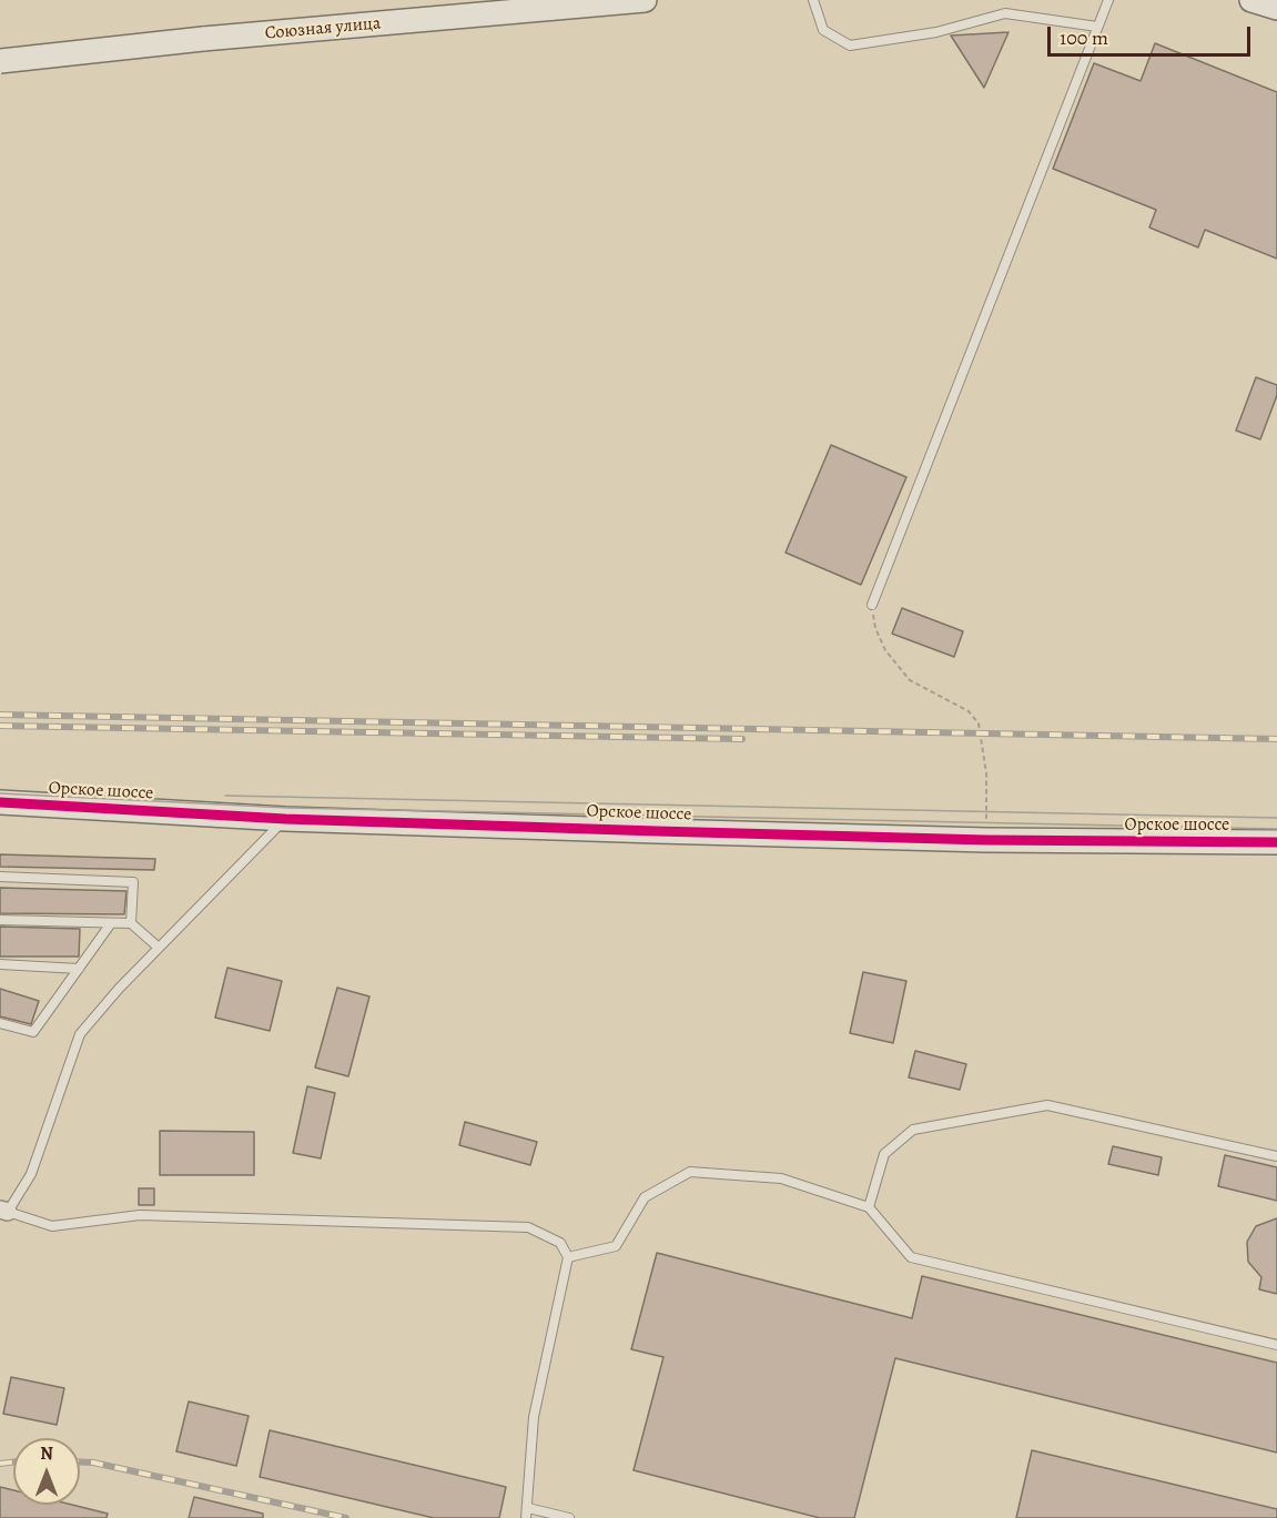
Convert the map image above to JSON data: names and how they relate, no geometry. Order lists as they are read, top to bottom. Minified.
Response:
{"streets":{"street":["Союзная улица","Орское шоссе"]},"scale_bar":"100 m","north":"top"}
